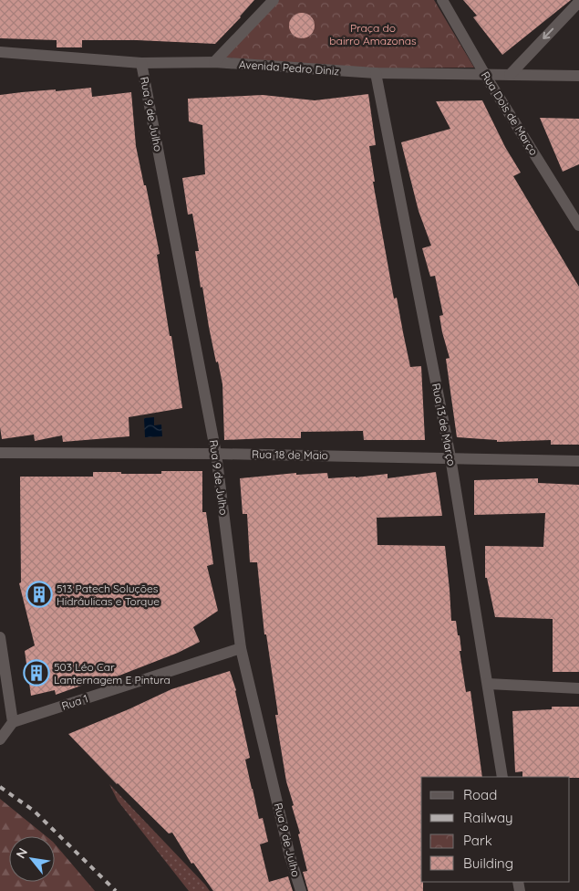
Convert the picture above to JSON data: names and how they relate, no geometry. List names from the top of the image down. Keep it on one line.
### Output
{"streets":{"street":["Avenida Pedro Diniz","Rua Dois de Março","Rua 9 de Julho","Rua 13 de Março","Rua 18 de Maio","Rua 1"]},"crossings":[["Avenida Pedro Diniz","Rua Dois de Março"],["Avenida Pedro Diniz","Rua 9 de Julho"],["Avenida Pedro Diniz","Rua 13 de Março"],["Rua 9 de Julho","Rua 18 de Maio"],["Rua 9 de Julho","Rua 1"],["Rua 13 de Março","Rua 18 de Maio"]],"parks":["Praça do bairro Amazonas"],"places":{"building":["513 Patech Soluções Hidráulicas e Torque","503 Léo Car Lanternagem E Pintura"]},"legend":["Road","Railway","Park","Building"],"north":"top left"}
